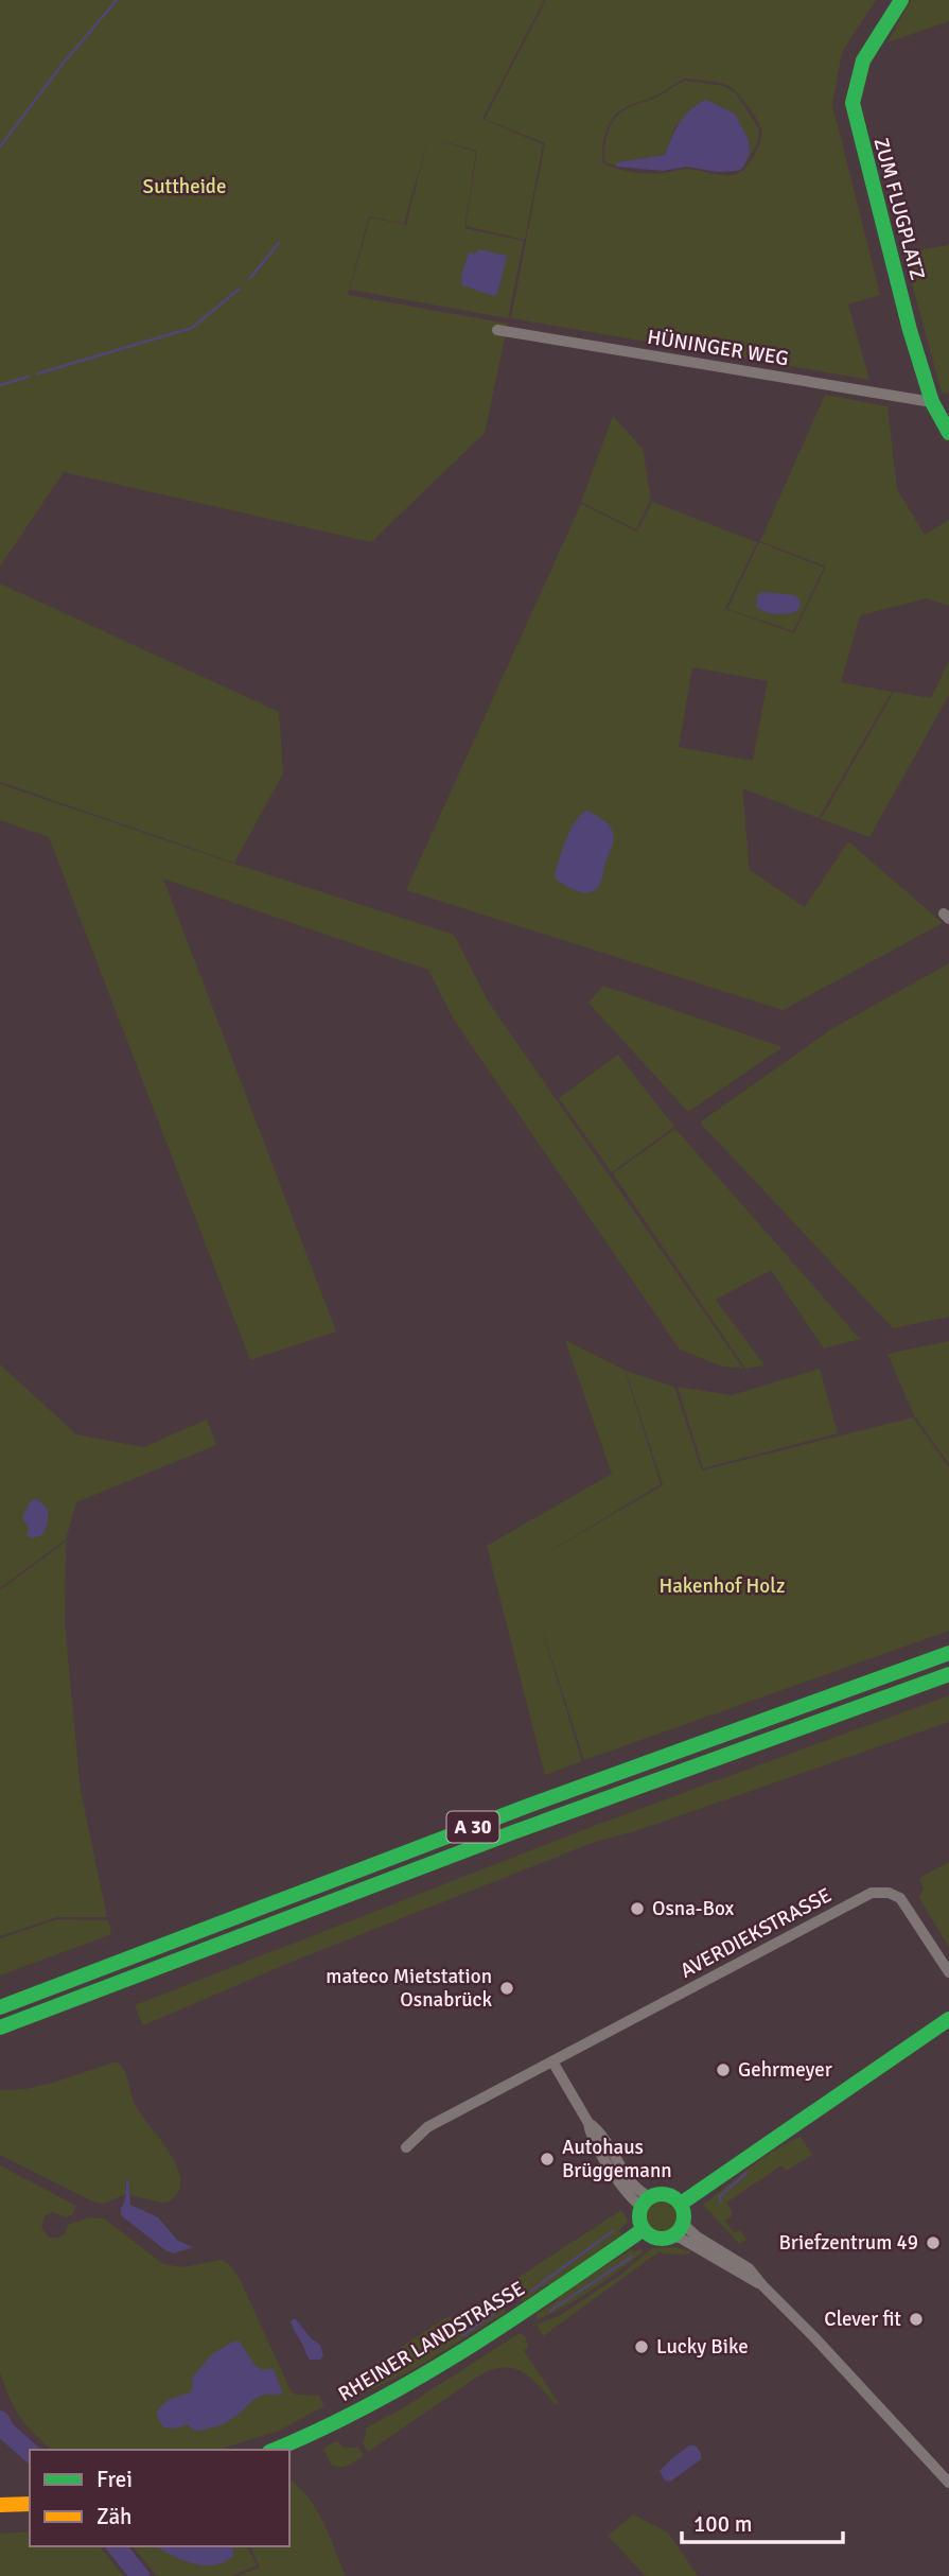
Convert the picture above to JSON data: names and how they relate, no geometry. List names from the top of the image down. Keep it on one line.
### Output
{"streets":{"main road":["ZUM FLUGPLATZ","A 30","RHEINER LANDSTRASSE"],"street":["HÜNINGER WEG","AVERDIEKSTRASSE"]},"crossings":[["ZUM FLUGPLATZ","HÜNINGER WEG"]],"parks":["Suttheide","Hakenhof Holz"],"places":["Osna-Box","mateco Mietstation Osnabrück","Gehrmeyer","Autohaus Brüggemann","Briefzentrum 49","Clever fit","Lucky Bike"],"legend":["Frei","Zäh"],"scale_bar":"100 m"}
